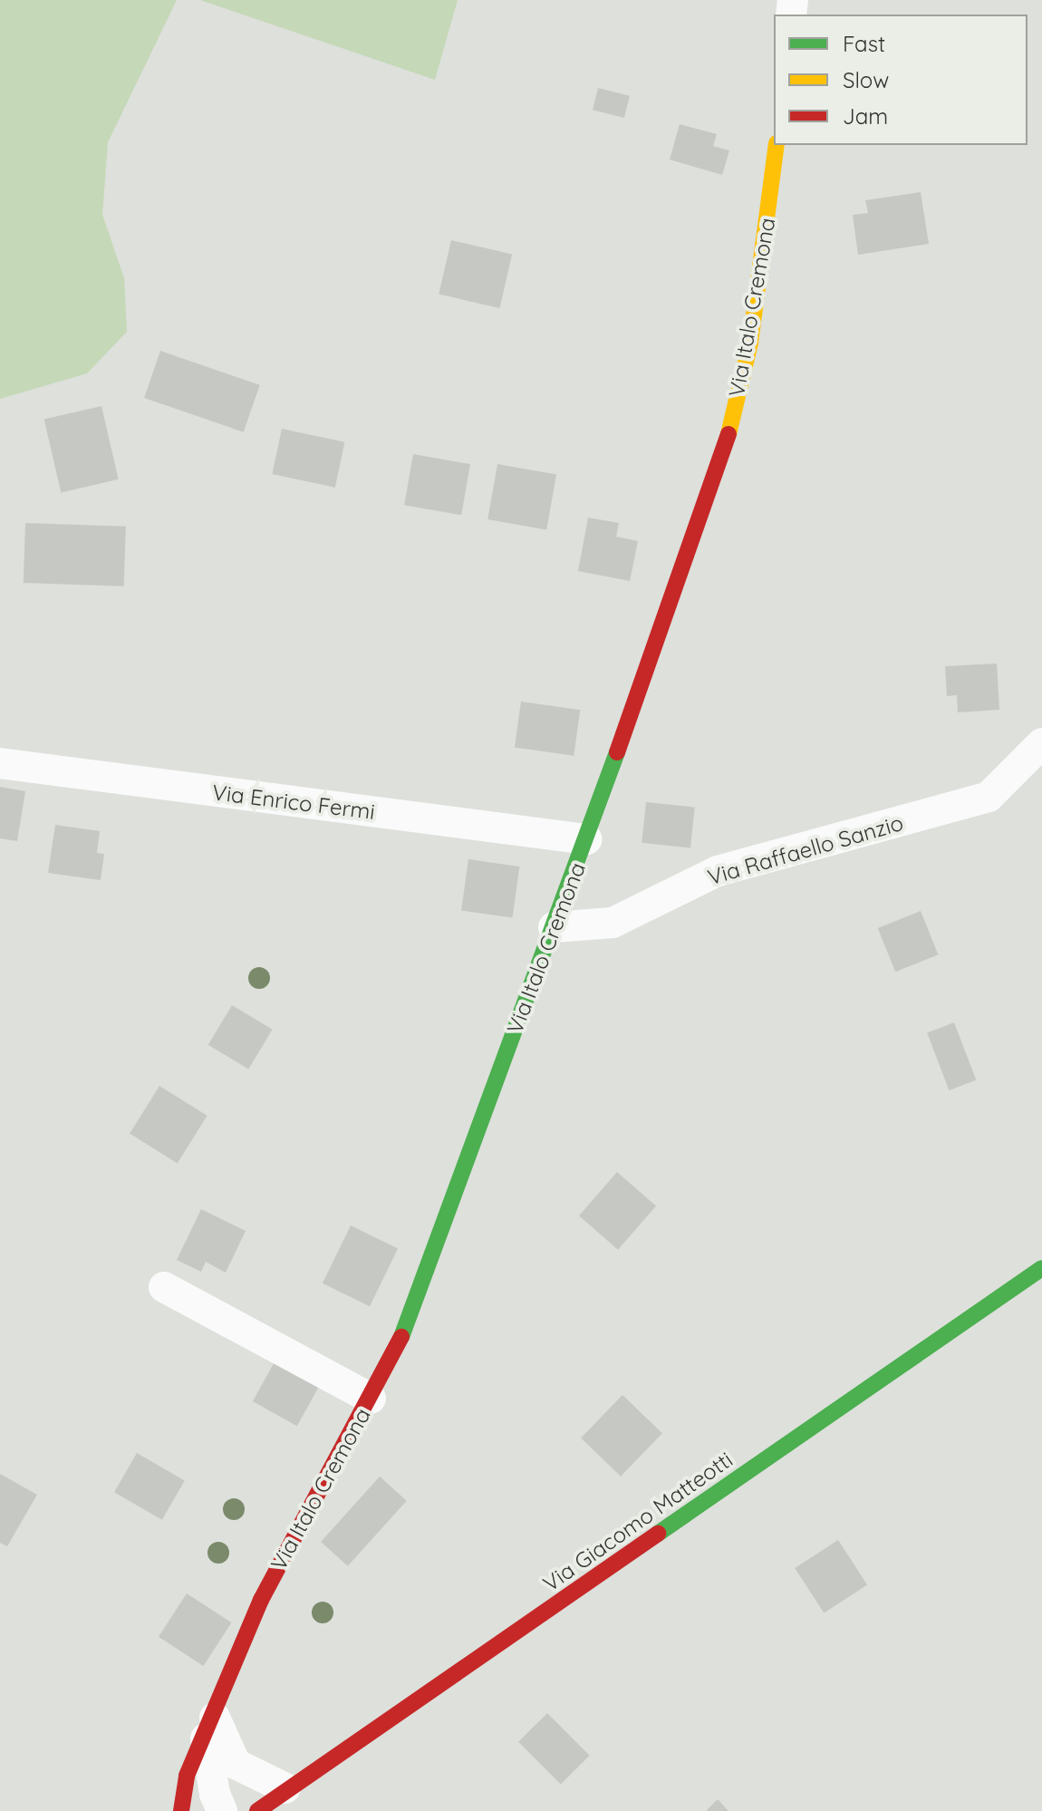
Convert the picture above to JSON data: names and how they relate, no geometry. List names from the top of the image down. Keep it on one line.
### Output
{"streets":{"street":["Via Italo Cremona","Via Enrico Fermi","Via Raffaello Sanzio","Via Giacomo Matteotti"]},"crossings":[["Via Italo Cremona","Via Enrico Fermi"],["Via Italo Cremona","Via Raffaello Sanzio"]],"legend":["Fast","Slow","Jam"]}
